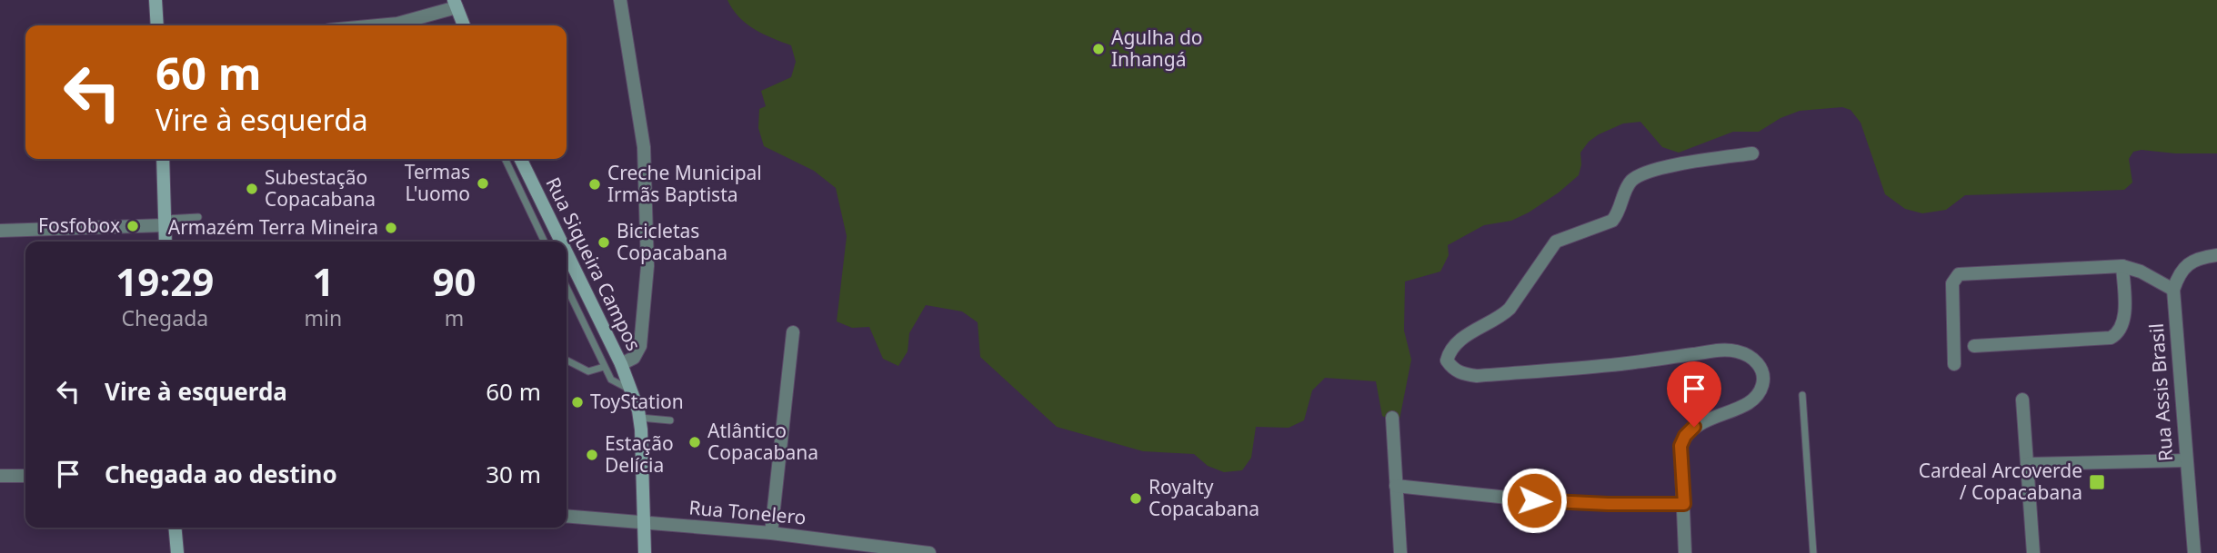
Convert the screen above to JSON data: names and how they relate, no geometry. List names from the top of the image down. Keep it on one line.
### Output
{"streets":{"main road":["Rua Siqueira Campos"],"street":["Rua Assis Brasil","Rua Tonelero"]},"crossings":[["Rua Siqueira Campos","Rua Tonelero"]],"places":{"other":["Agulha do Inhangá","Termas L'uomo","Creche Municipal Irmãs Baptista","Subestação Copacabana","Fosfobox","Armazém Terra Mineira","Bicicletas Copacabana","ToyStation","Atlântico Copacabana","Estação Delícia","Royalty Copacabana"],"transit":["Cardeal Arcoverde / Copacabana"]},"page":{"turn":["60 m","Vire à esquerda"],"eta":["19:29","Chegada","1","min","90","m"],"list":[{"name":"Vire à esquerda","value":"60 m"},{"name":"Chegada ao destino","value":"30 m"}]}}
